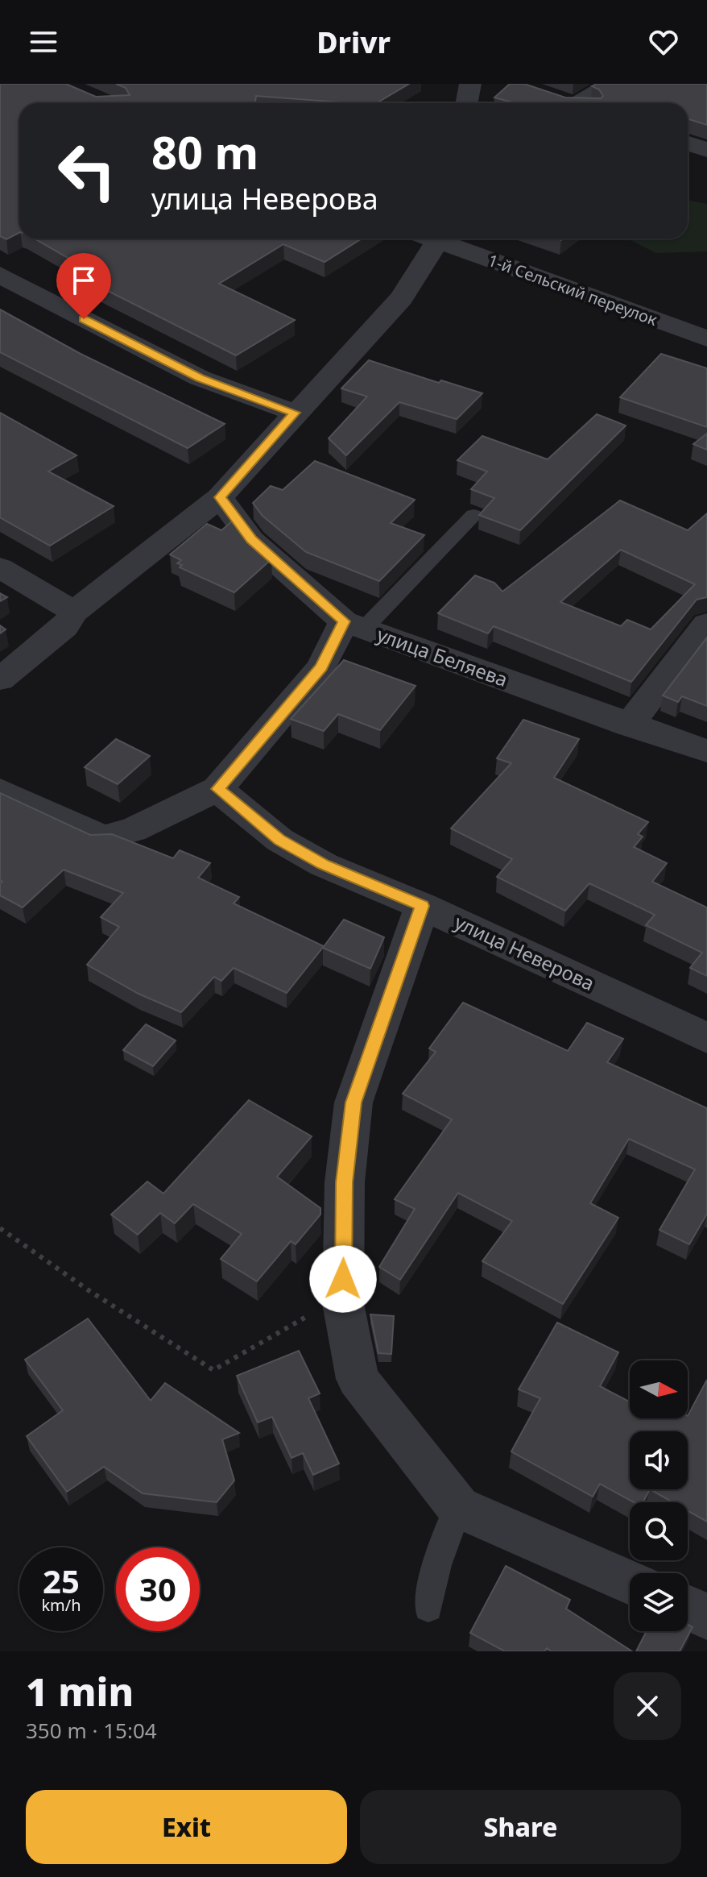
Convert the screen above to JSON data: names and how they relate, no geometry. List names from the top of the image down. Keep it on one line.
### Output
{"streets":{"street":["1-й Сельский переулок","улица Беляева","улица Неверова"]},"north":"right","page":{"header":"Drivr","turn":["80 m","улица Неверова"],"speed":"25 km/h","limit":"30","heading":["1 min","350 m · 15:04"],"buttons":["Exit","Share"]}}
